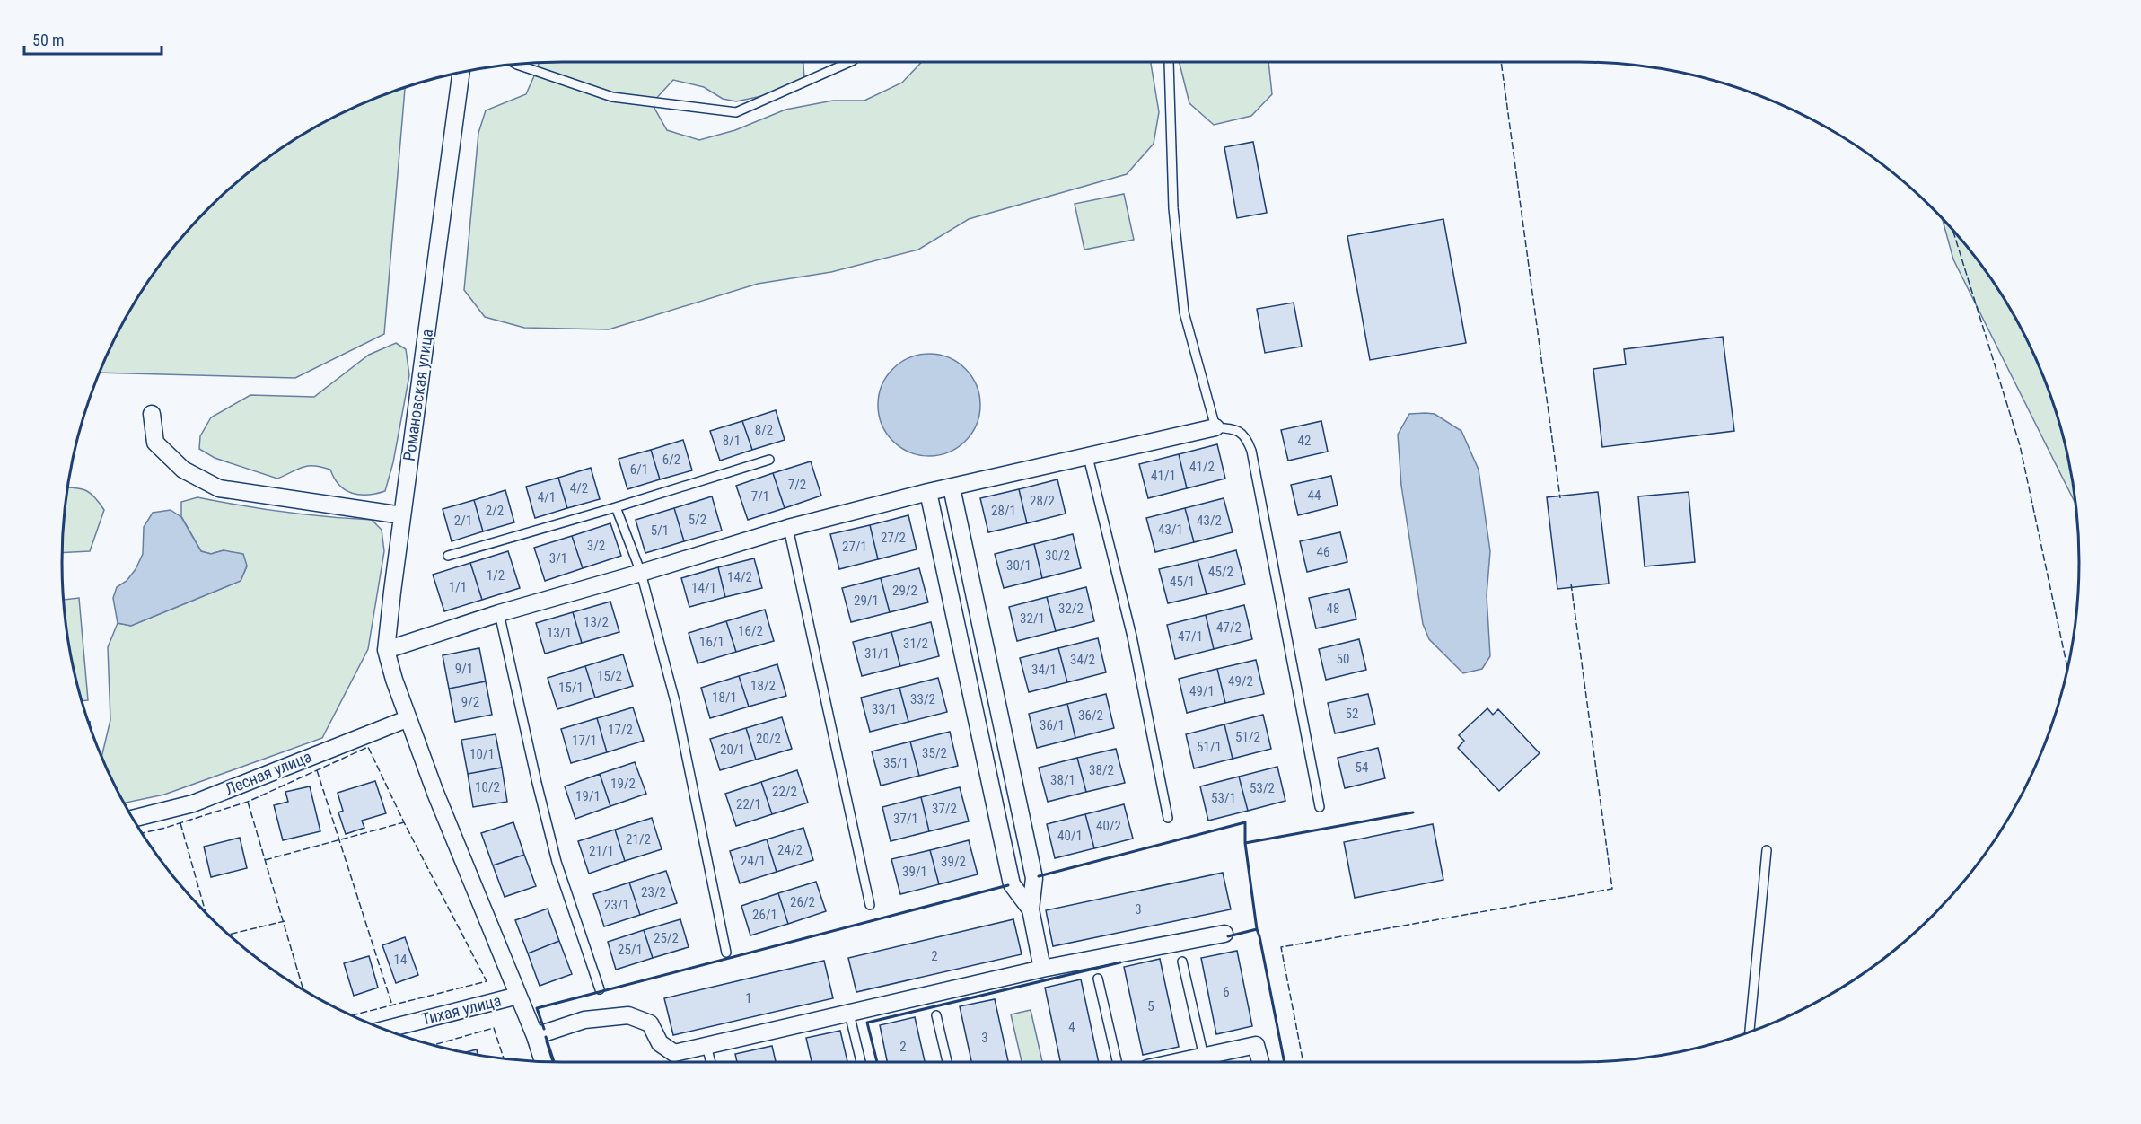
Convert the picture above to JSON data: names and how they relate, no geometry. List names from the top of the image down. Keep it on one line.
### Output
{"streets":{"street":["Романовская улица","Лесная улица","Тихая улица"]},"crossings":[["Романовская улица","Лесная улица"],["Романовская улица","Тихая улица"]],"house_numbers":["8/2","8/1","42","6/2","41/2","6/1","41/1","7/2","4/2","44","7/1","4/1","28/2","2/2","28/1","5/2","2/1","43/2","43/1","5/1","27/2","3/2","27/1","46","30/2","3/1","30/1","45/2","1/2","14/2","45/1","1/1","14/1","29/2","29/1","32/2","48","32/1","13/2","47/2","16/2","13/1","47/1","16/1","31/2","31/1","50","34/2","9/1","34/1","15/2","49/2","18/2","15/1","49/1","18/1","33/2","9/2","33/1","52","36/2","36/1","17/2","51/2","20/2","17/1","51/1","20/1","35/2","10/1","35/1","54","38/2","38/1","19/2","10/2","53/2","22/2","19/1","53/1","22/1","37/2","37/1","40/2","40/1","21/2","24/2","21/1","24/1","39/2","39/1","23/2","26/2","23/1","3","26/1","25/2","25/1","2","14","6","1","5","4","3","2"],"scale_bar":"50 m"}
